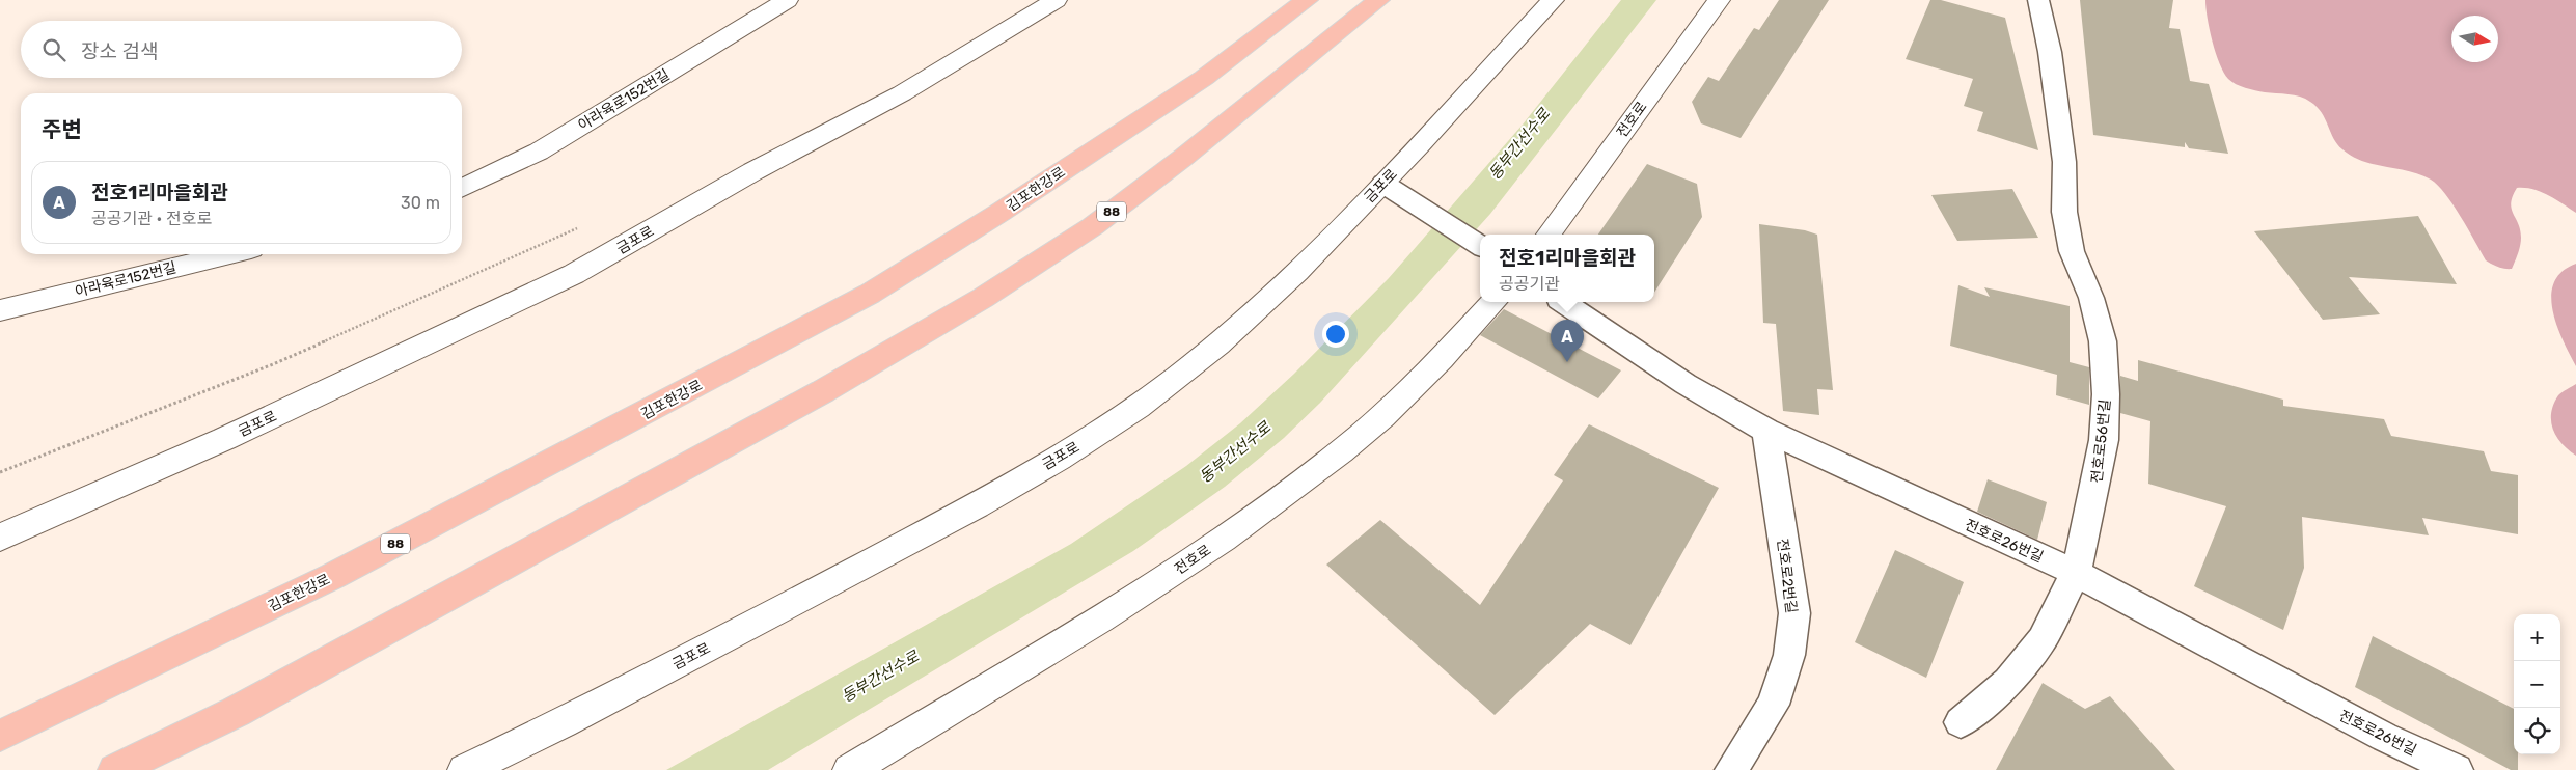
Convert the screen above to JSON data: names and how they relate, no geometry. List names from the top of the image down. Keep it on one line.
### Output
{"streets":{"highway":["김포한강로","88"],"street":["아라육로152번길","전호로","금포로"],"lane":["전호로56번길","전호로26번길","전호로2번길"]},"crossings":[["전호로56번길","전호로26번길"],["전호로26번길","전호로2번길"]],"water":["동부간선수로"],"north":"right","page":{"search":"장소 검색","heading":"주변","list":[{"mark":"A","name":"전호1리마을회관","note":"공공기관 · 전호로","value":"30 m"}],"popup":["전호1리마을회관","공공기관"],"pins":"A","map_buttons":["+","−"]}}
